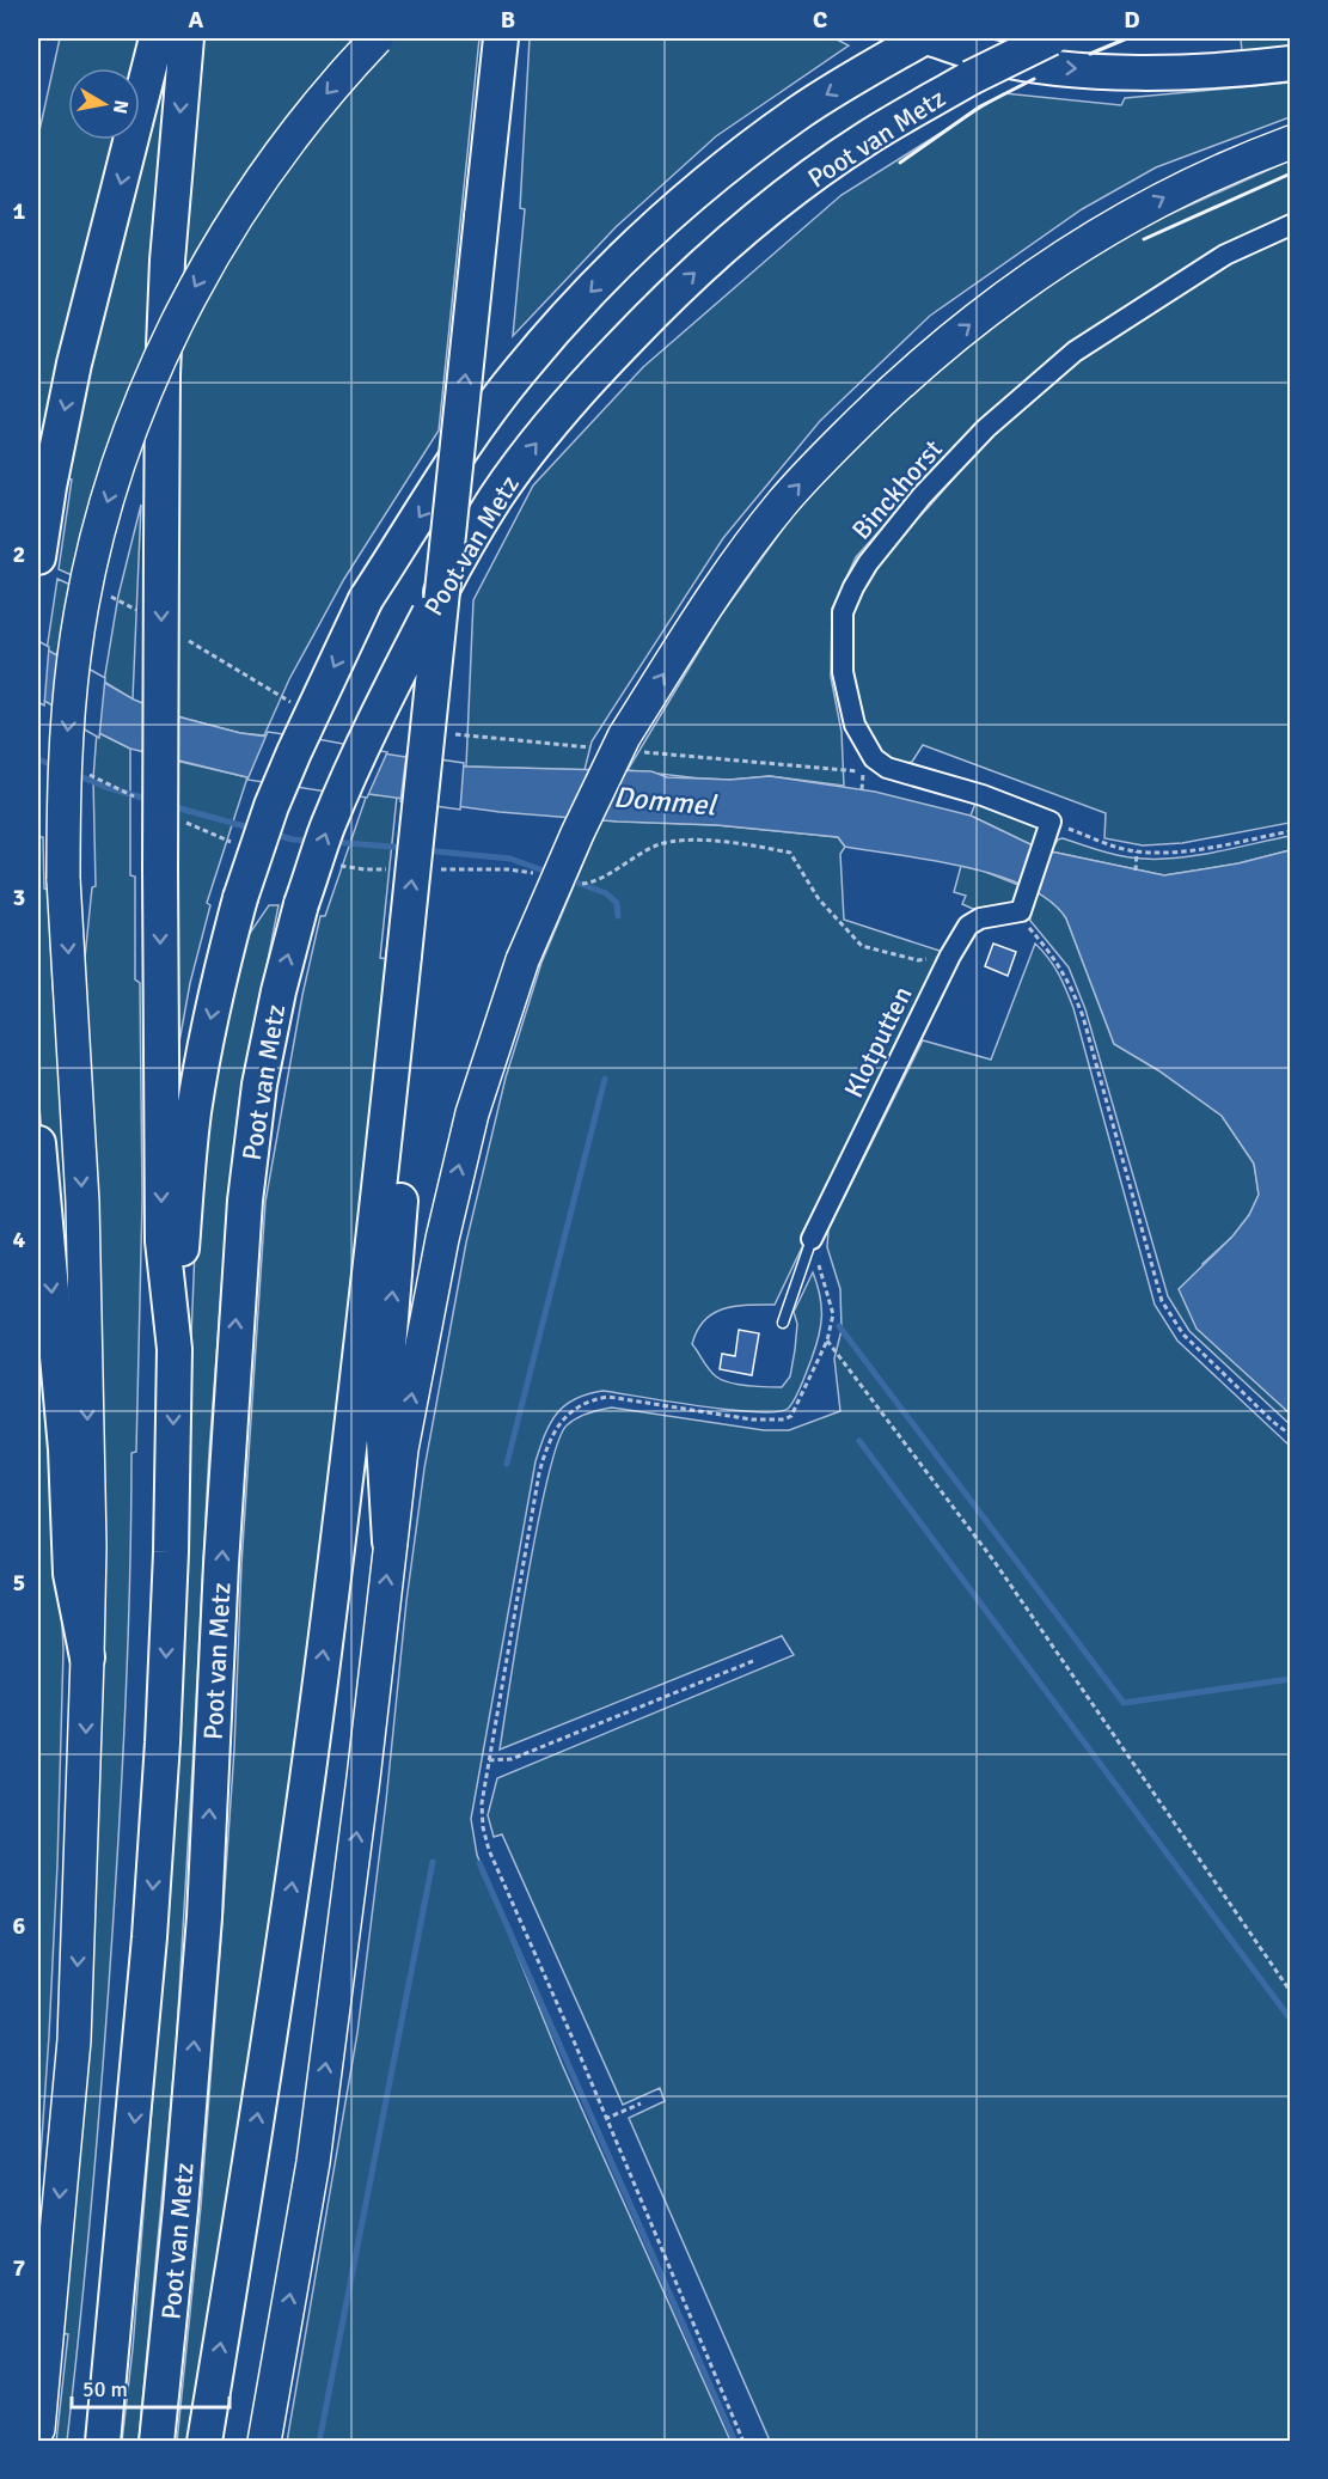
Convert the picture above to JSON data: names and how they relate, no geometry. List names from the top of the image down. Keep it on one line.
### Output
{"streets":{"highway":["Poot van Metz"],"street":["Binckhorst","Klotputten"]},"water":["Dommel"],"scale_bar":"50 m","north":"right","grid":{"columns":["A","B","C","D"],"rows":["1","2","3","4","5","6","7"]}}
